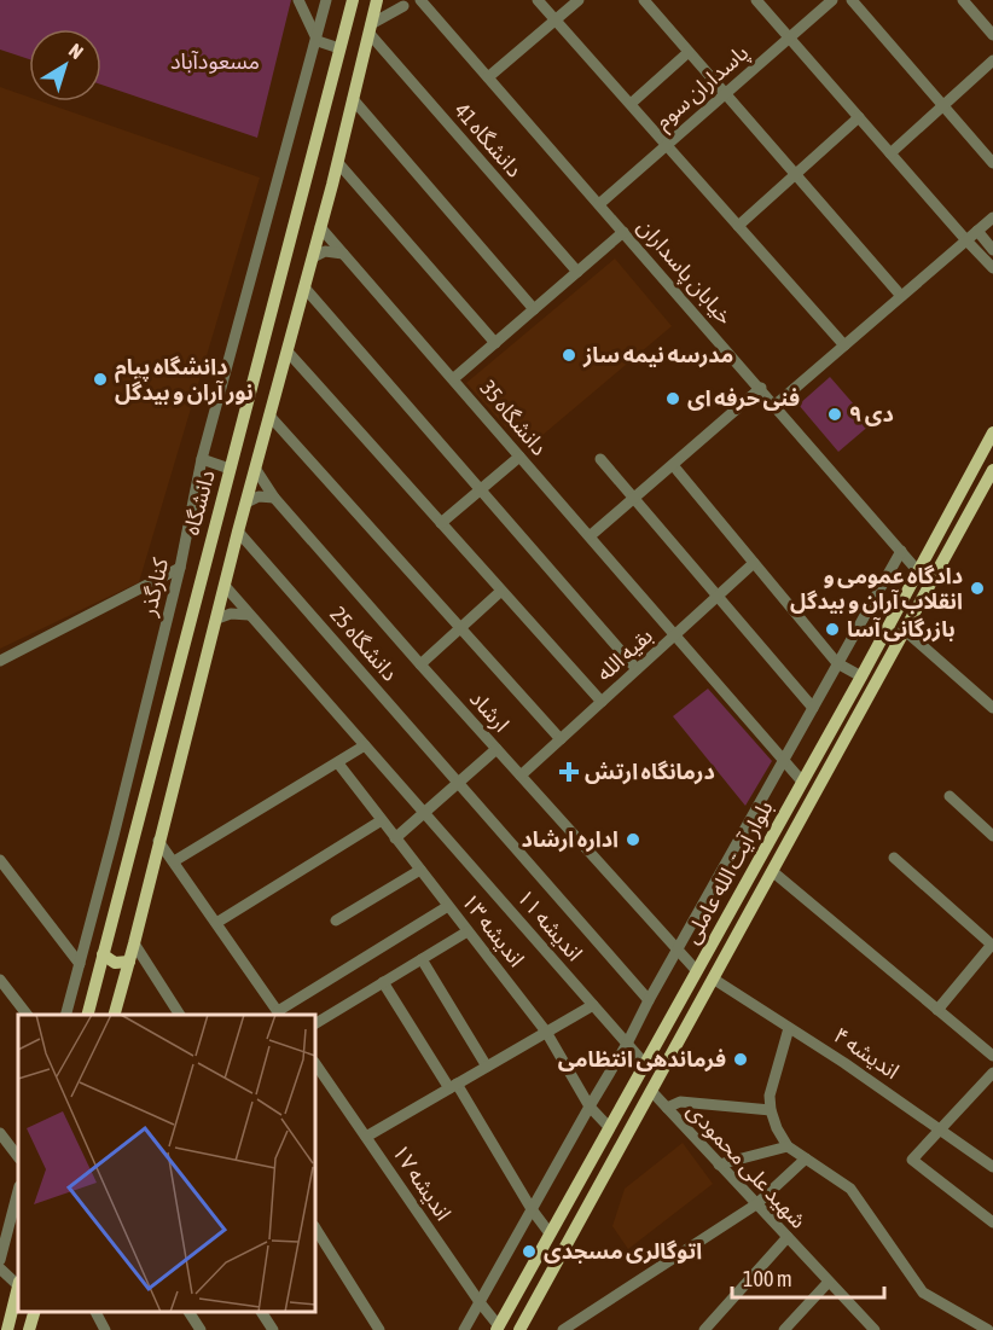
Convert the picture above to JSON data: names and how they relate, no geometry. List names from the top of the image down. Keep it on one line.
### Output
{"streets":{"main road":["دانشگاه","بلوار آیت‌ الله عاملی"],"street":["پاسداران سوم","دانشگاه 41","خیابان پاسداران","دانشگاه 35","کنارگذر","دانشگاه 25","بقیه الله","ارشاد","اندیشه ۱۱","اندیشه ۱۳","اندیشه ۴","شهید علی محمودی","اندیشه ۱۷"]},"crossings":[["پاسداران سوم","خیابان پاسداران"],["دانشگاه 41","دانشگاه"],["خیابان پاسداران","بلوار آیت‌ الله عاملی"],["دانشگاه 35","دانشگاه"],["دانشگاه 35","بقیه الله"],["دانشگاه 35","بلوار آیت‌ الله عاملی"],["دانشگاه","دانشگاه 25"],["دانشگاه","ارشاد"],["دانشگاه","اندیشه ۱۱"],["بقیه الله","ارشاد"],["ارشاد","بلوار آیت‌ الله عاملی"],["بلوار آیت‌ الله عاملی","اندیشه ۱۱"],["بلوار آیت‌ الله عاملی","اندیشه ۱۳"],["بلوار آیت‌ الله عاملی","اندیشه ۴"],["بلوار آیت‌ الله عاملی","شهید علی محمودی"],["بلوار آیت‌ الله عاملی","اندیشه ۱۷"]],"parks":["مسعودآباد"],"places":{"other":["مدرسه نیمه ساز","دانشگاه پیام نور آران و بیدگل","فنی حرفه ای","۹ دی","دادگاه عمومی و انقلاب آران و بیدگل","بازرگانی آسا","اداره ارشاد","فرماندهی انتظامی","اتوگالری مسجدی"],"health":["درمانگاه ارتش"]},"scale_bar":"100 m","north":"top right"}
